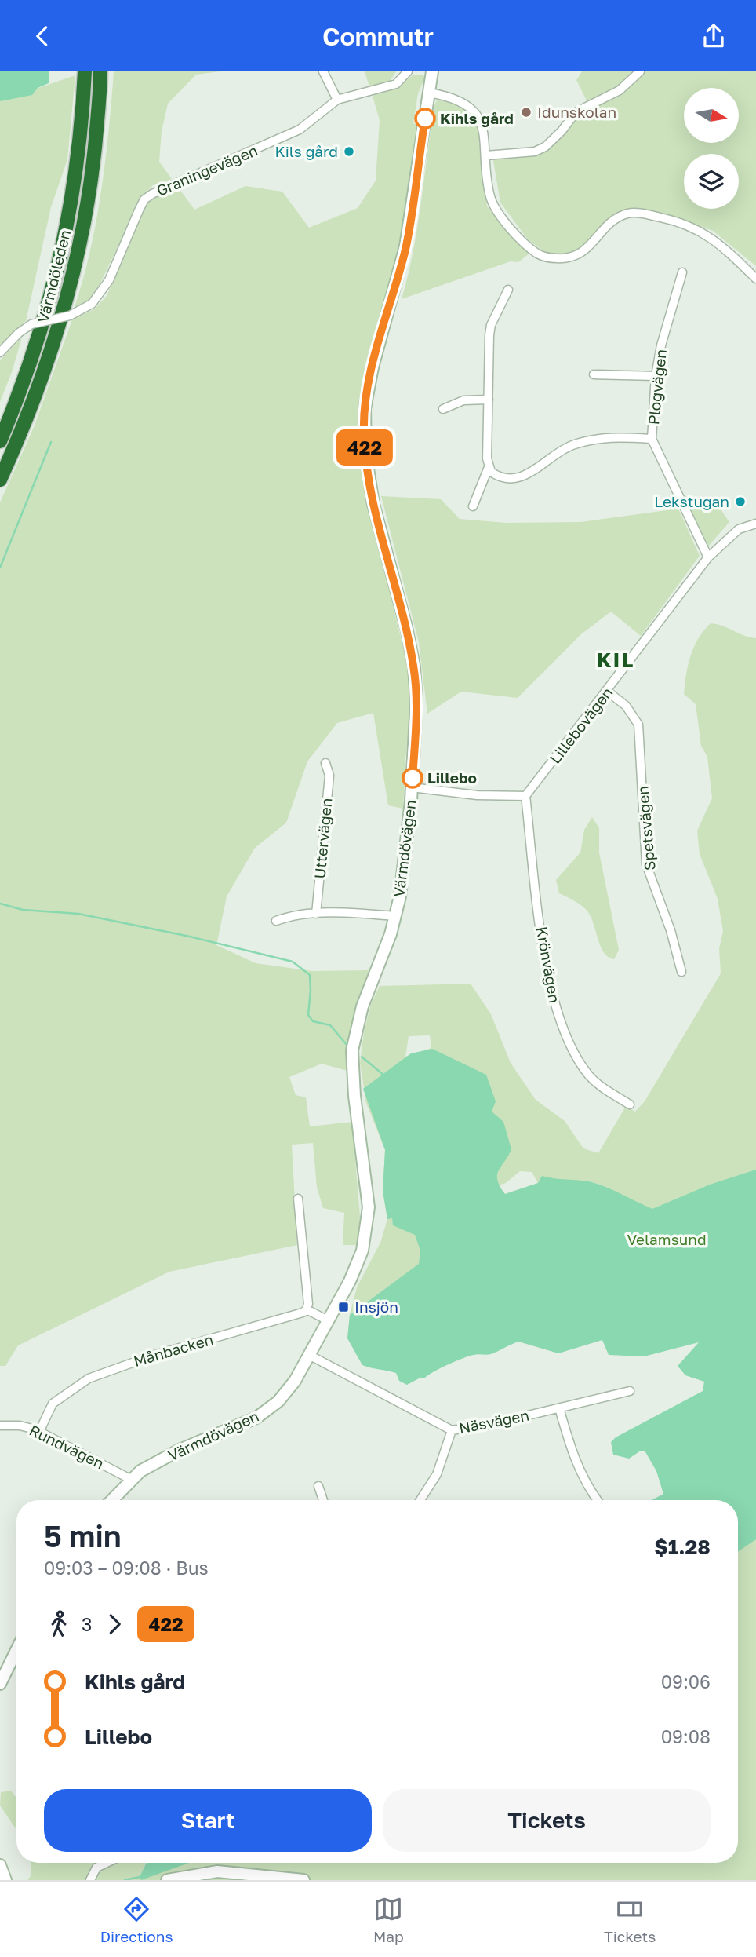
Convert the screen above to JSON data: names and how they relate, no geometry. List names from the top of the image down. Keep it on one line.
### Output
{"streets":{"highway":["Värmdöleden"],"main road":["Värmdövägen"],"street":["Graningevägen","Plogvägen","Lillebovägen","Spetsvägen","Uttervägen","Krönvägen","Månbacken","Näsvägen","Rundvägen"]},"crossings":[["Plogvägen","Lillebovägen"],["Lillebovägen","Spetsvägen"],["Lillebovägen","Krönvägen"],["Värmdövägen","Näsvägen"],["Värmdövägen","Rundvägen"],["Månbacken","Rundvägen"]],"districts":["KIL"],"parks":["Velamsund"],"places":{"other":["Idunskolan","Kihls gård","Kils gård","Lekstugan","Lillebo"],"transit":["Insjön"]},"lines":["bus line 422"],"north":"right","page":{"header":"Commutr","on_map":"422","heading":["5 min","09:03 – 09:08 · Bus","$1.28"],"legs":["3","422"],"list":[{"name":"Kihls gård","value":"09:06"},{"name":"Lillebo","value":"09:08"}],"buttons":["Start","Tickets"],"tabs":["Directions","Map","Tickets"]}}
